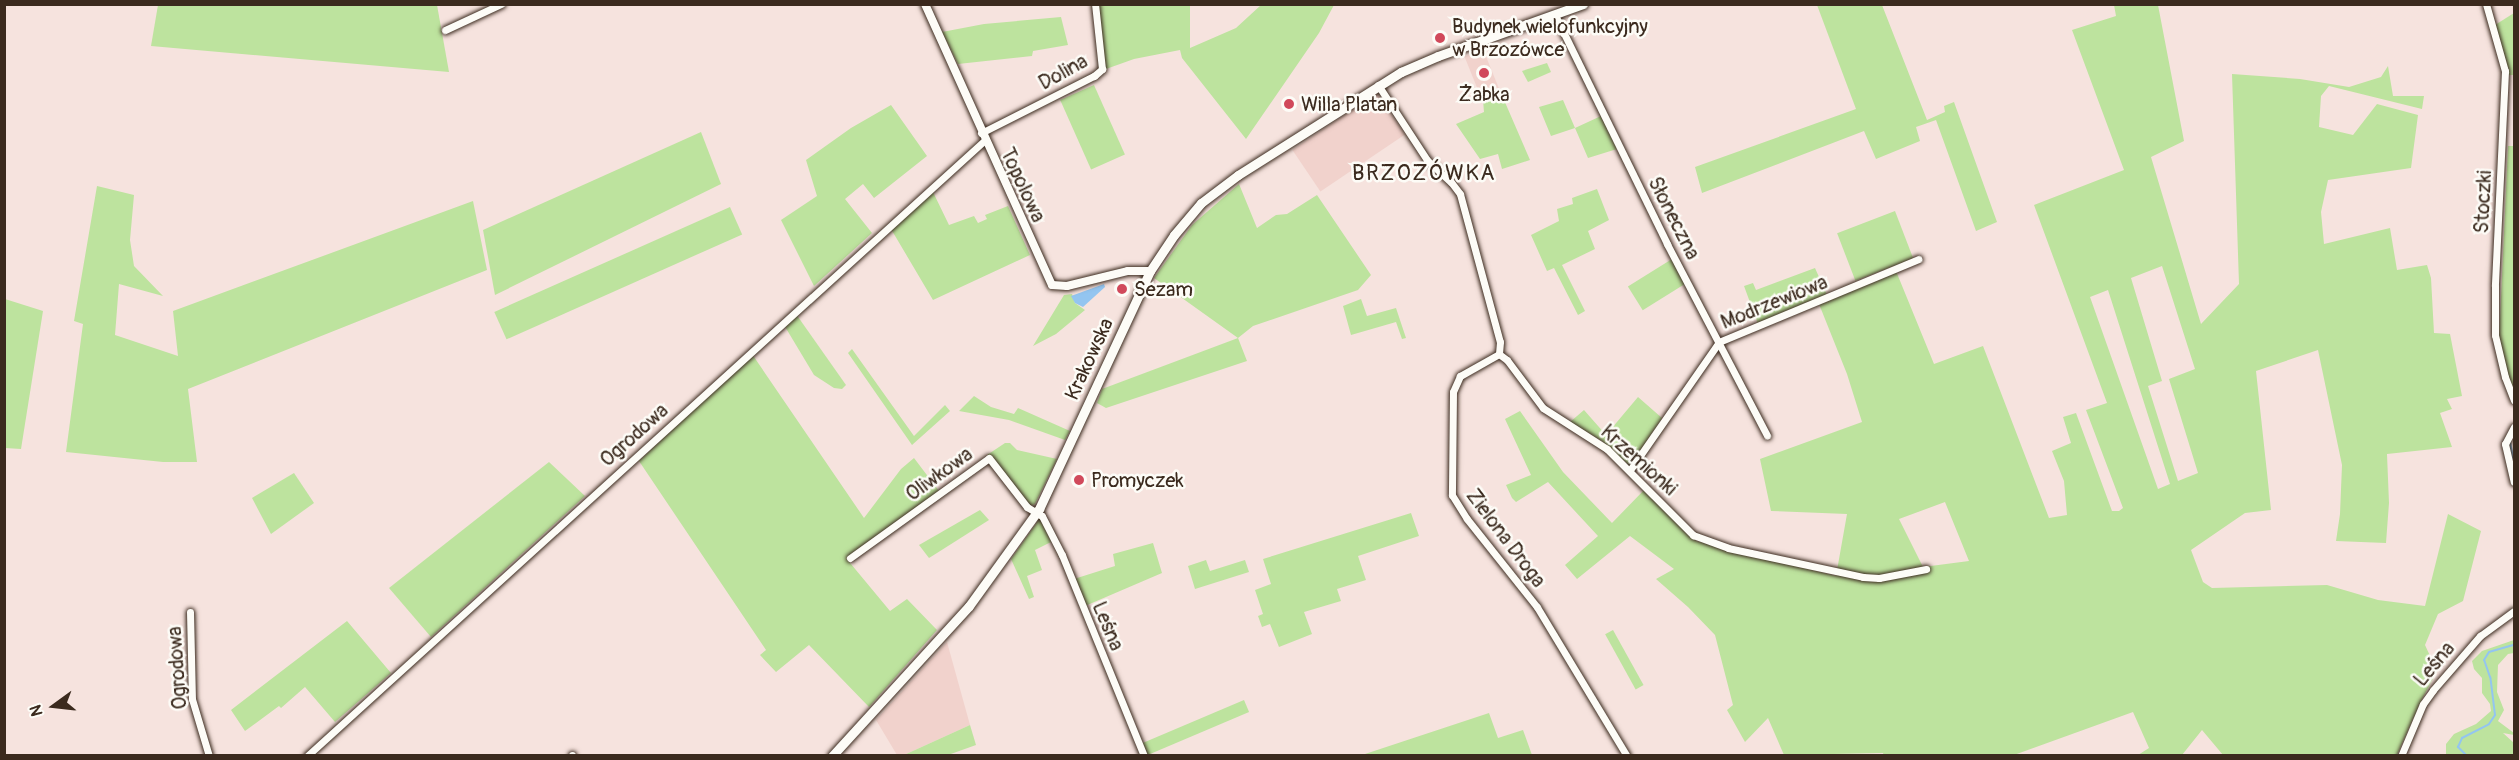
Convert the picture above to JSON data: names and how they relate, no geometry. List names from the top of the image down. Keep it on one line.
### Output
{"streets":{"main road":["Krakowska"],"street":["Dolina","Topolowa","Stoczki","Słoneczna","Modrzewiowa","Ogrodowa","Krzemionki","Oliwkowa","Zielona Droga","Leśna"]},"crossings":[["Dolina","Topolowa"],["Dolina","Ogrodowa"],["Topolowa","Krakowska"],["Topolowa","Ogrodowa"],["Słoneczna","Modrzewiowa"],["Słoneczna","Krakowska"],["Modrzewiowa","Krzemionki"],["Krakowska","Oliwkowa"],["Krakowska","Leśna"],["Krzemionki","Zielona Droga"],["Oliwkowa","Leśna"]],"districts":["BRZOZÓWKA"],"places":["Budynek wielofunkcyjny w Brzozówce","Żabka","Willa Platan","Sezam","Promyczek"],"north":"left"}
